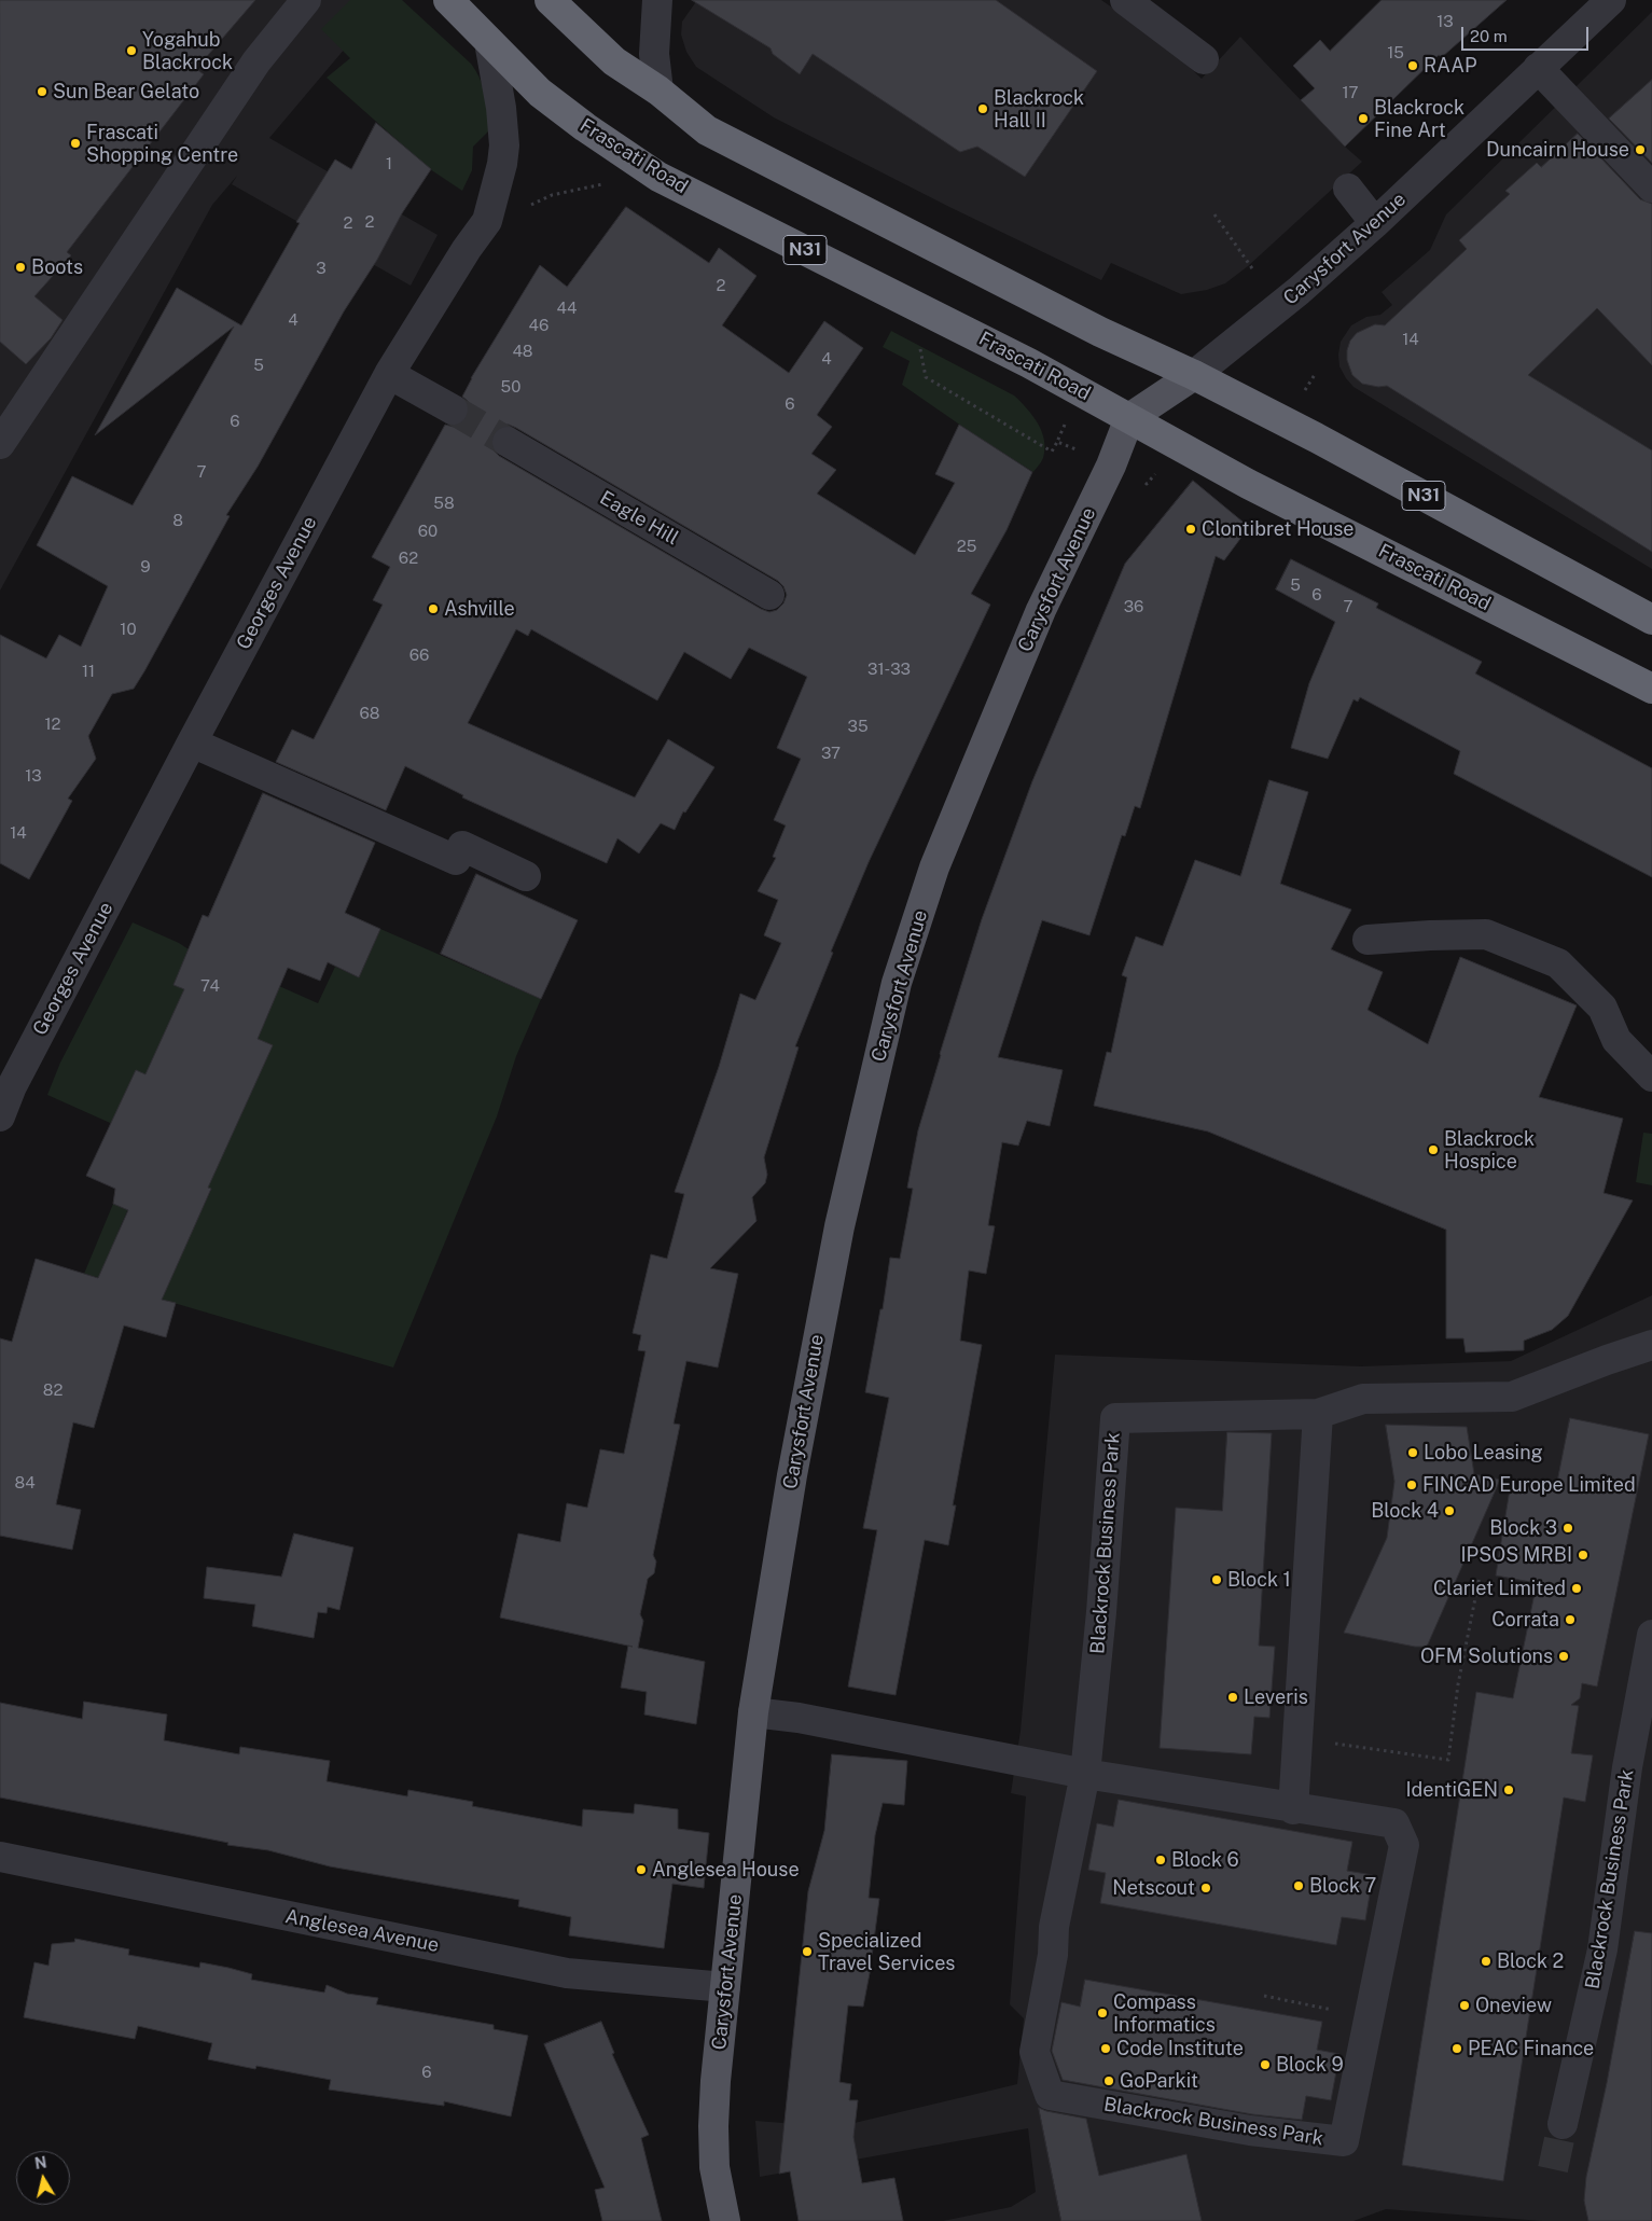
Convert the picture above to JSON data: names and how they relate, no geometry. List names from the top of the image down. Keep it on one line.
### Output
{"streets":{"highway":["Frascati Road","N31"],"main road":["Carysfort Avenue"],"street":["Eagle Hill","Georges Avenue","Blackrock Business Park","Anglesea Avenue"]},"crossings":[["Frascati Road","Carysfort Avenue"],["Frascati Road","Georges Avenue"],["Carysfort Avenue","N31"],["Carysfort Avenue","Blackrock Business Park"],["Carysfort Avenue","Anglesea Avenue"]],"places":["Yogahub Blackrock","RAAP","Sun Bear Gelato","Blackrock Hall II","Blackrock Fine Art","Frascati Shopping Centre","Duncairn House","Boots","Clontibret House","Ashville","Blackrock Hospice","Lobo Leasing","FINCAD Europe Limited","Block 4","Block 3","IPSOS MRBI","Block 1","Clariet Limited","Corrata","OFM Solutions","Leveris","IdentiGEN","Block 6","Anglesea House","Block 7","Netscout","Specialized Travel Services","Block 2","Oneview","Compass Informatics","Code Institute","PEAC Finance","Block 9","GoParkit"],"house_numbers":["13","15","17","1","2","2","3","2","44","4","46","14","48","4","5","50","6","6","7","58","8","60","25","62","9","5","6","36","7","10","66","31-33","11","68","12","35","37","13","14","74","82","84","6"],"scale_bar":"20 m","north":"top"}
